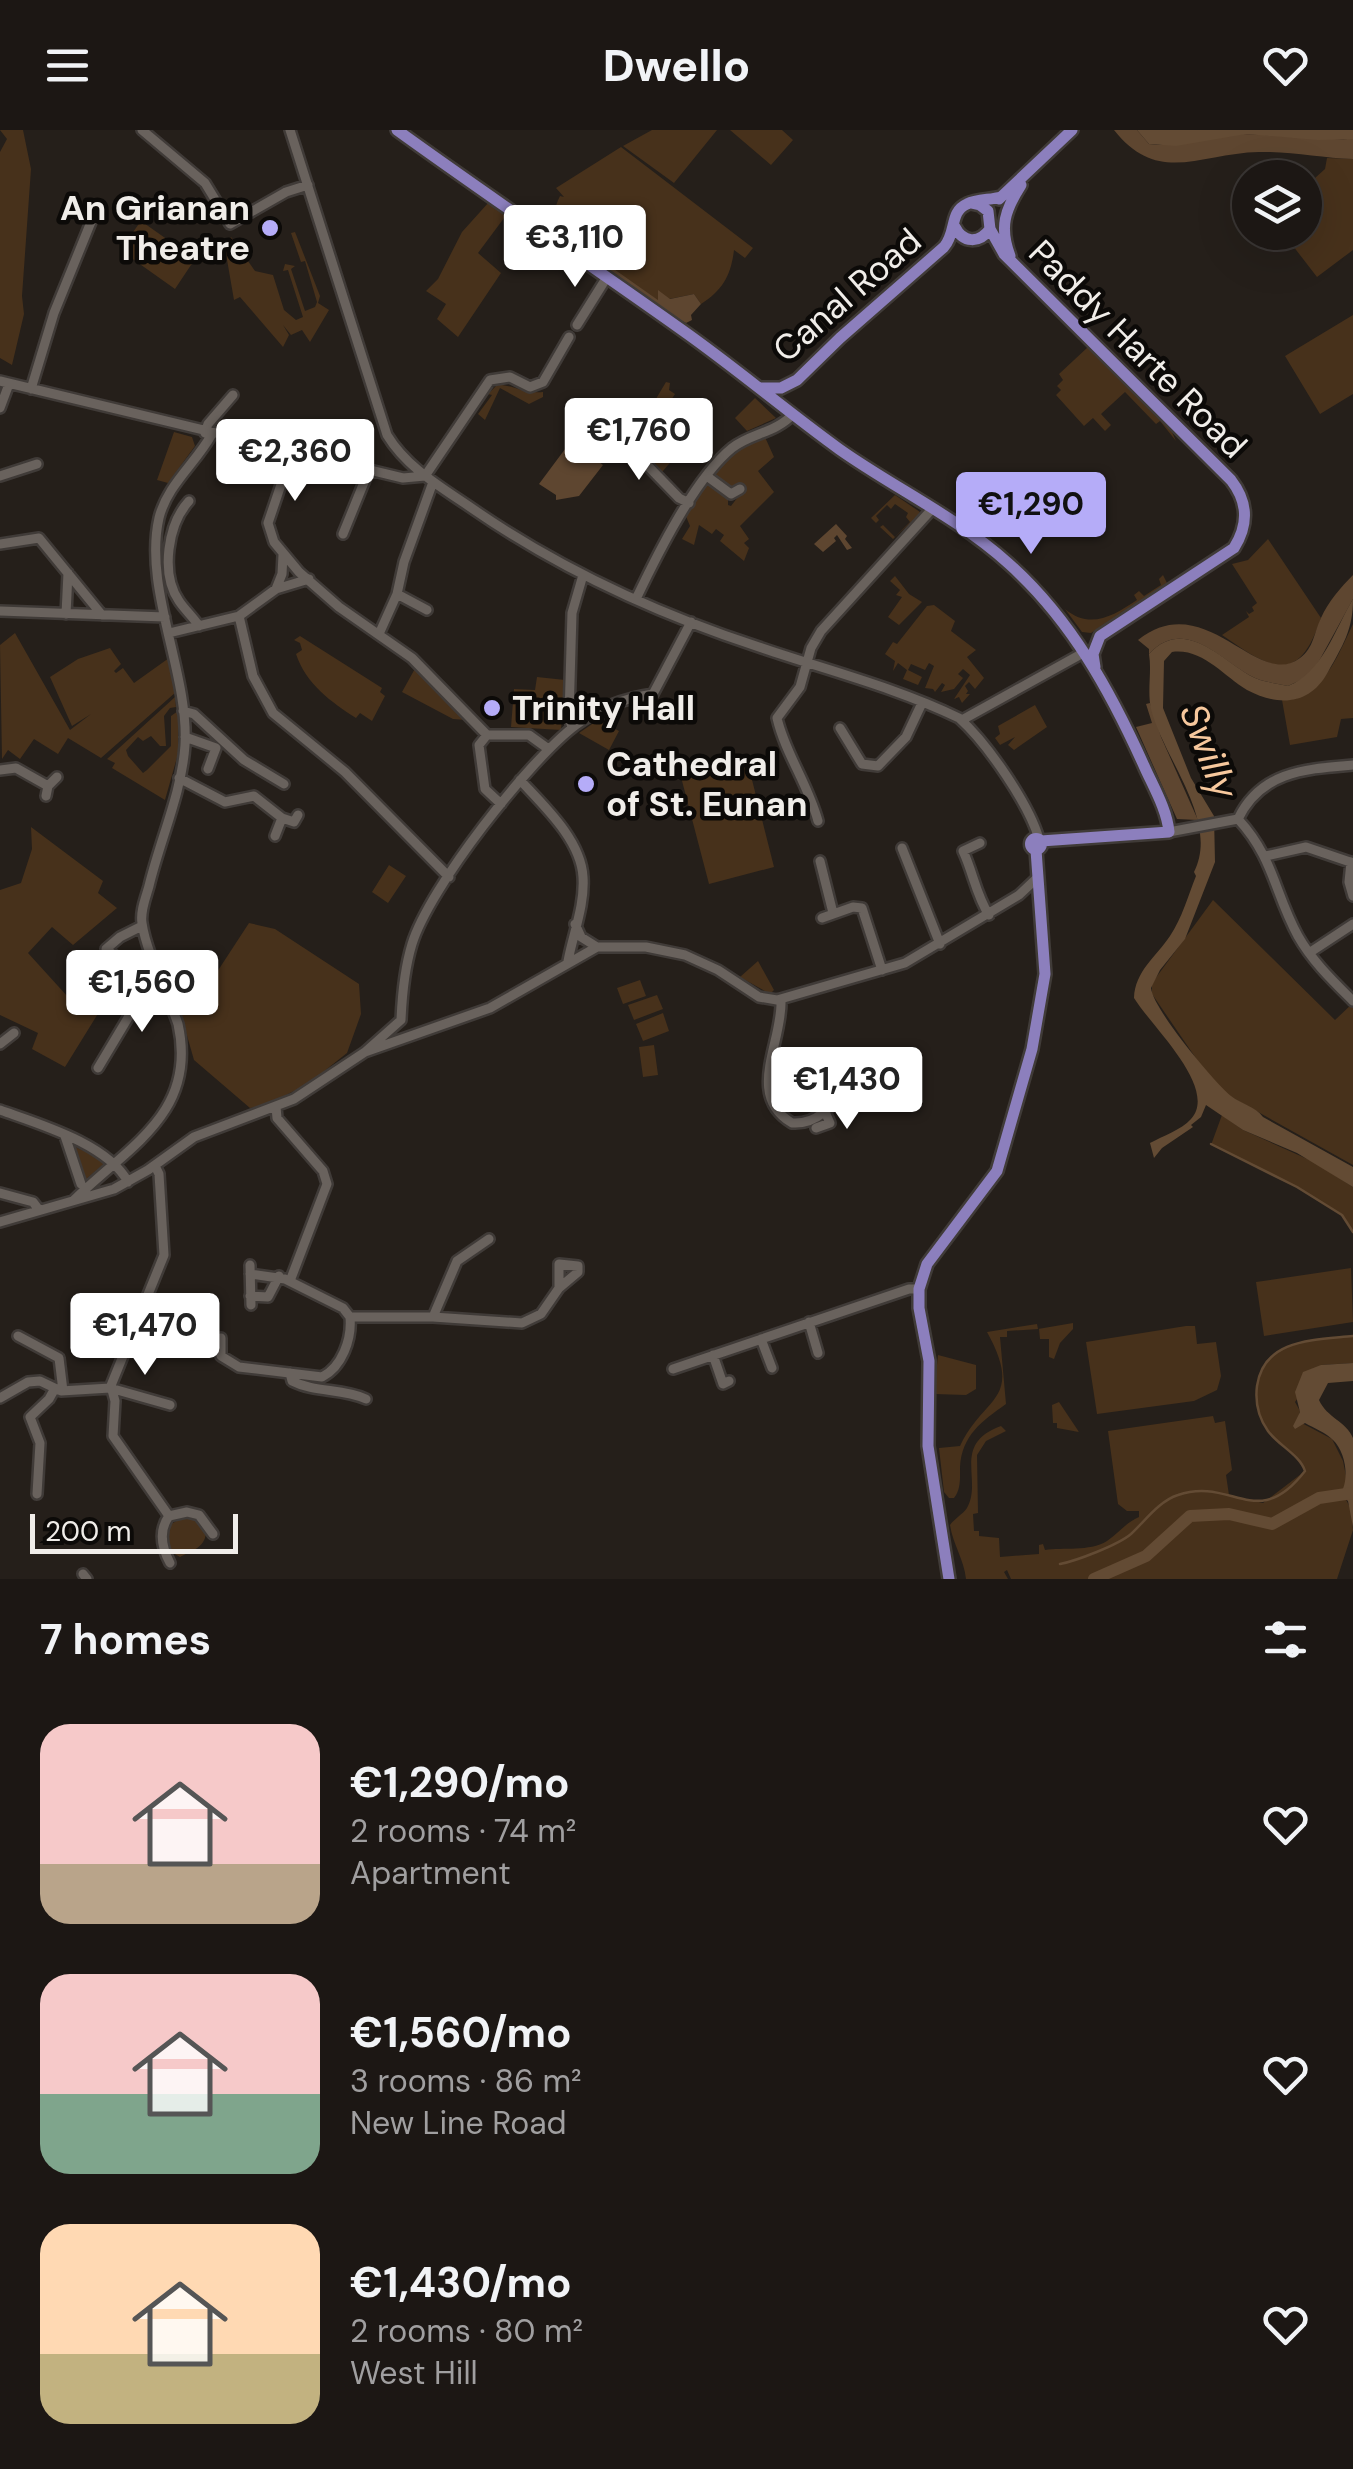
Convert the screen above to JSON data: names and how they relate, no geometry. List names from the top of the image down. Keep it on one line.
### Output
{"streets":{"main road":["Canal Road","Paddy Harte Road"]},"crossings":[["Canal Road","Paddy Harte Road"]],"water":["Swilly"],"places":["An Grianan Theatre","Trinity Hall","Cathedral of St. Eunan"],"scale_bar":"200 m","page":{"header":"Dwello","price":["€3,110","€1,760","€2,360","€1,290","€1,560","€1,430","€1,470"],"scale":"200 m","heading":"7 homes","list":[{"name":"€1,290/mo","note":"2 rooms · 74 m² · Apartment"},{"name":"€1,560/mo","note":"3 rooms · 86 m² · New Line Road"},{"name":"€1,430/mo","note":"2 rooms · 80 m² · West Hill"}]}}
